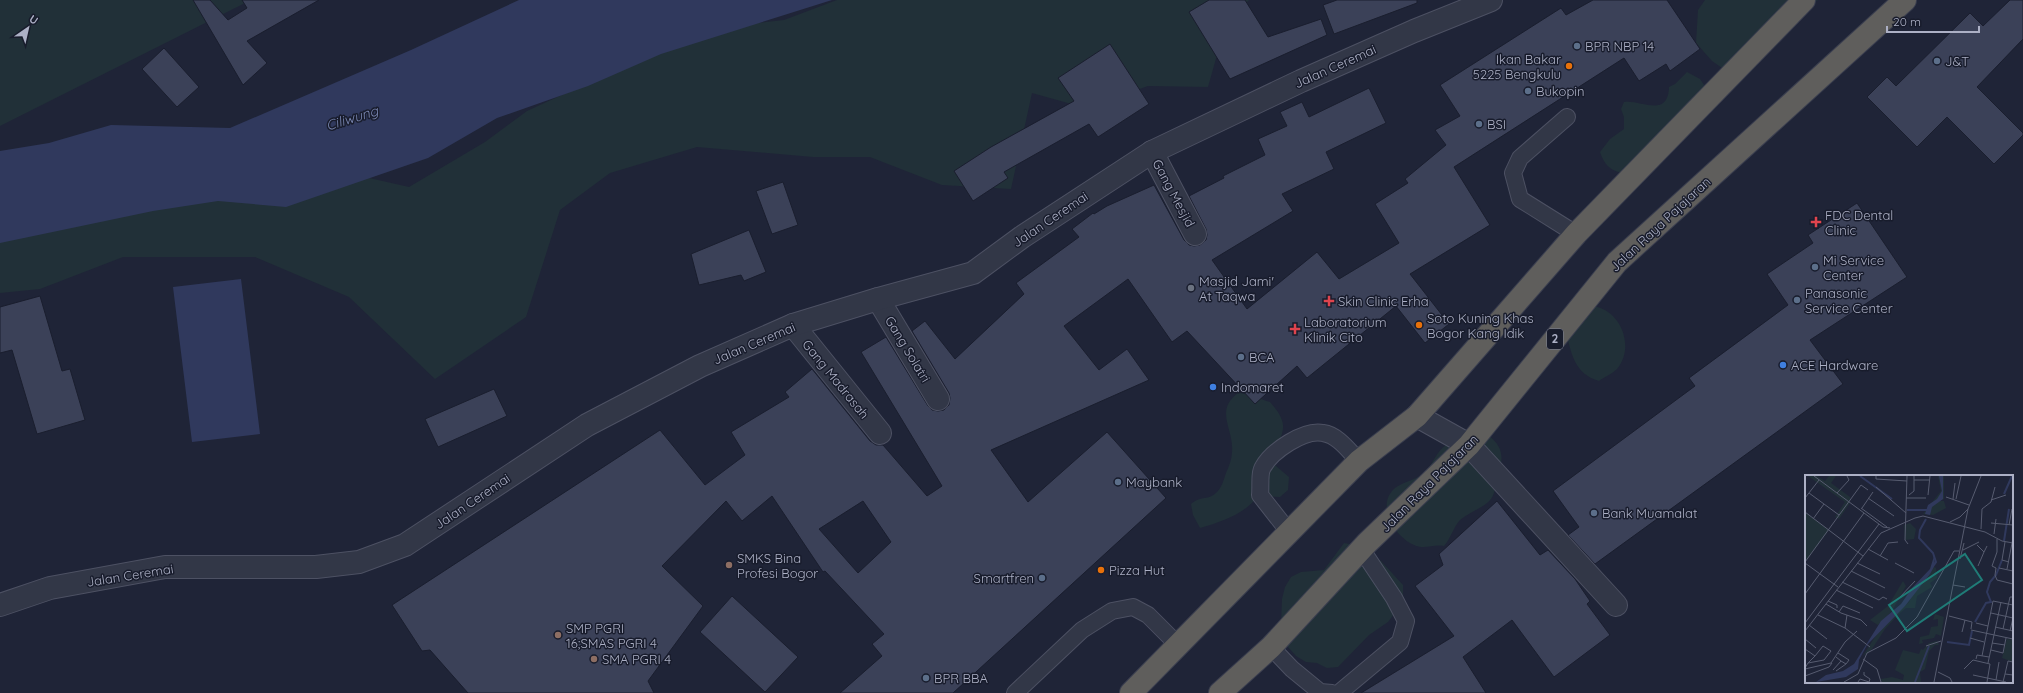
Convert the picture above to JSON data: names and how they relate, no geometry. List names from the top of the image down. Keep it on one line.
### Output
{"streets":{"highway":["Jalan Raya Pajajaran","2"],"street":["Jalan Ceremai","Gang Mesjid","Gang Solatri","Gang Madrasah"]},"crossings":[["Jalan Ceremai","Gang Mesjid"],["Jalan Ceremai","Gang Solatri"],["Jalan Ceremai","Gang Madrasah"]],"water":["Ciliwung"],"places":{"other":["BPR NBP 14","J&T","Ikan Bakar 5225 Bengkulu","Bukopin","BSI","Mi Service Center","Masjid Jami' At Taqwa","Panasonic Service Center","Soto Kuning Khas Bogor Kang Idik","BCA","ACE Hardware","Indomaret","Maybank","Bank Muamalat","SMKS Bina Profesi Bogor","Pizza Hut","Smartfren","SMP PGRI 16;SMAS PGRI 4","SMA PGRI 4","BPR BBA"],"health":["FDC Dental Clinic","Skin Clinic Erha","Laboratorium Klinik Cito"]},"scale_bar":"20 m","north":"top right"}
